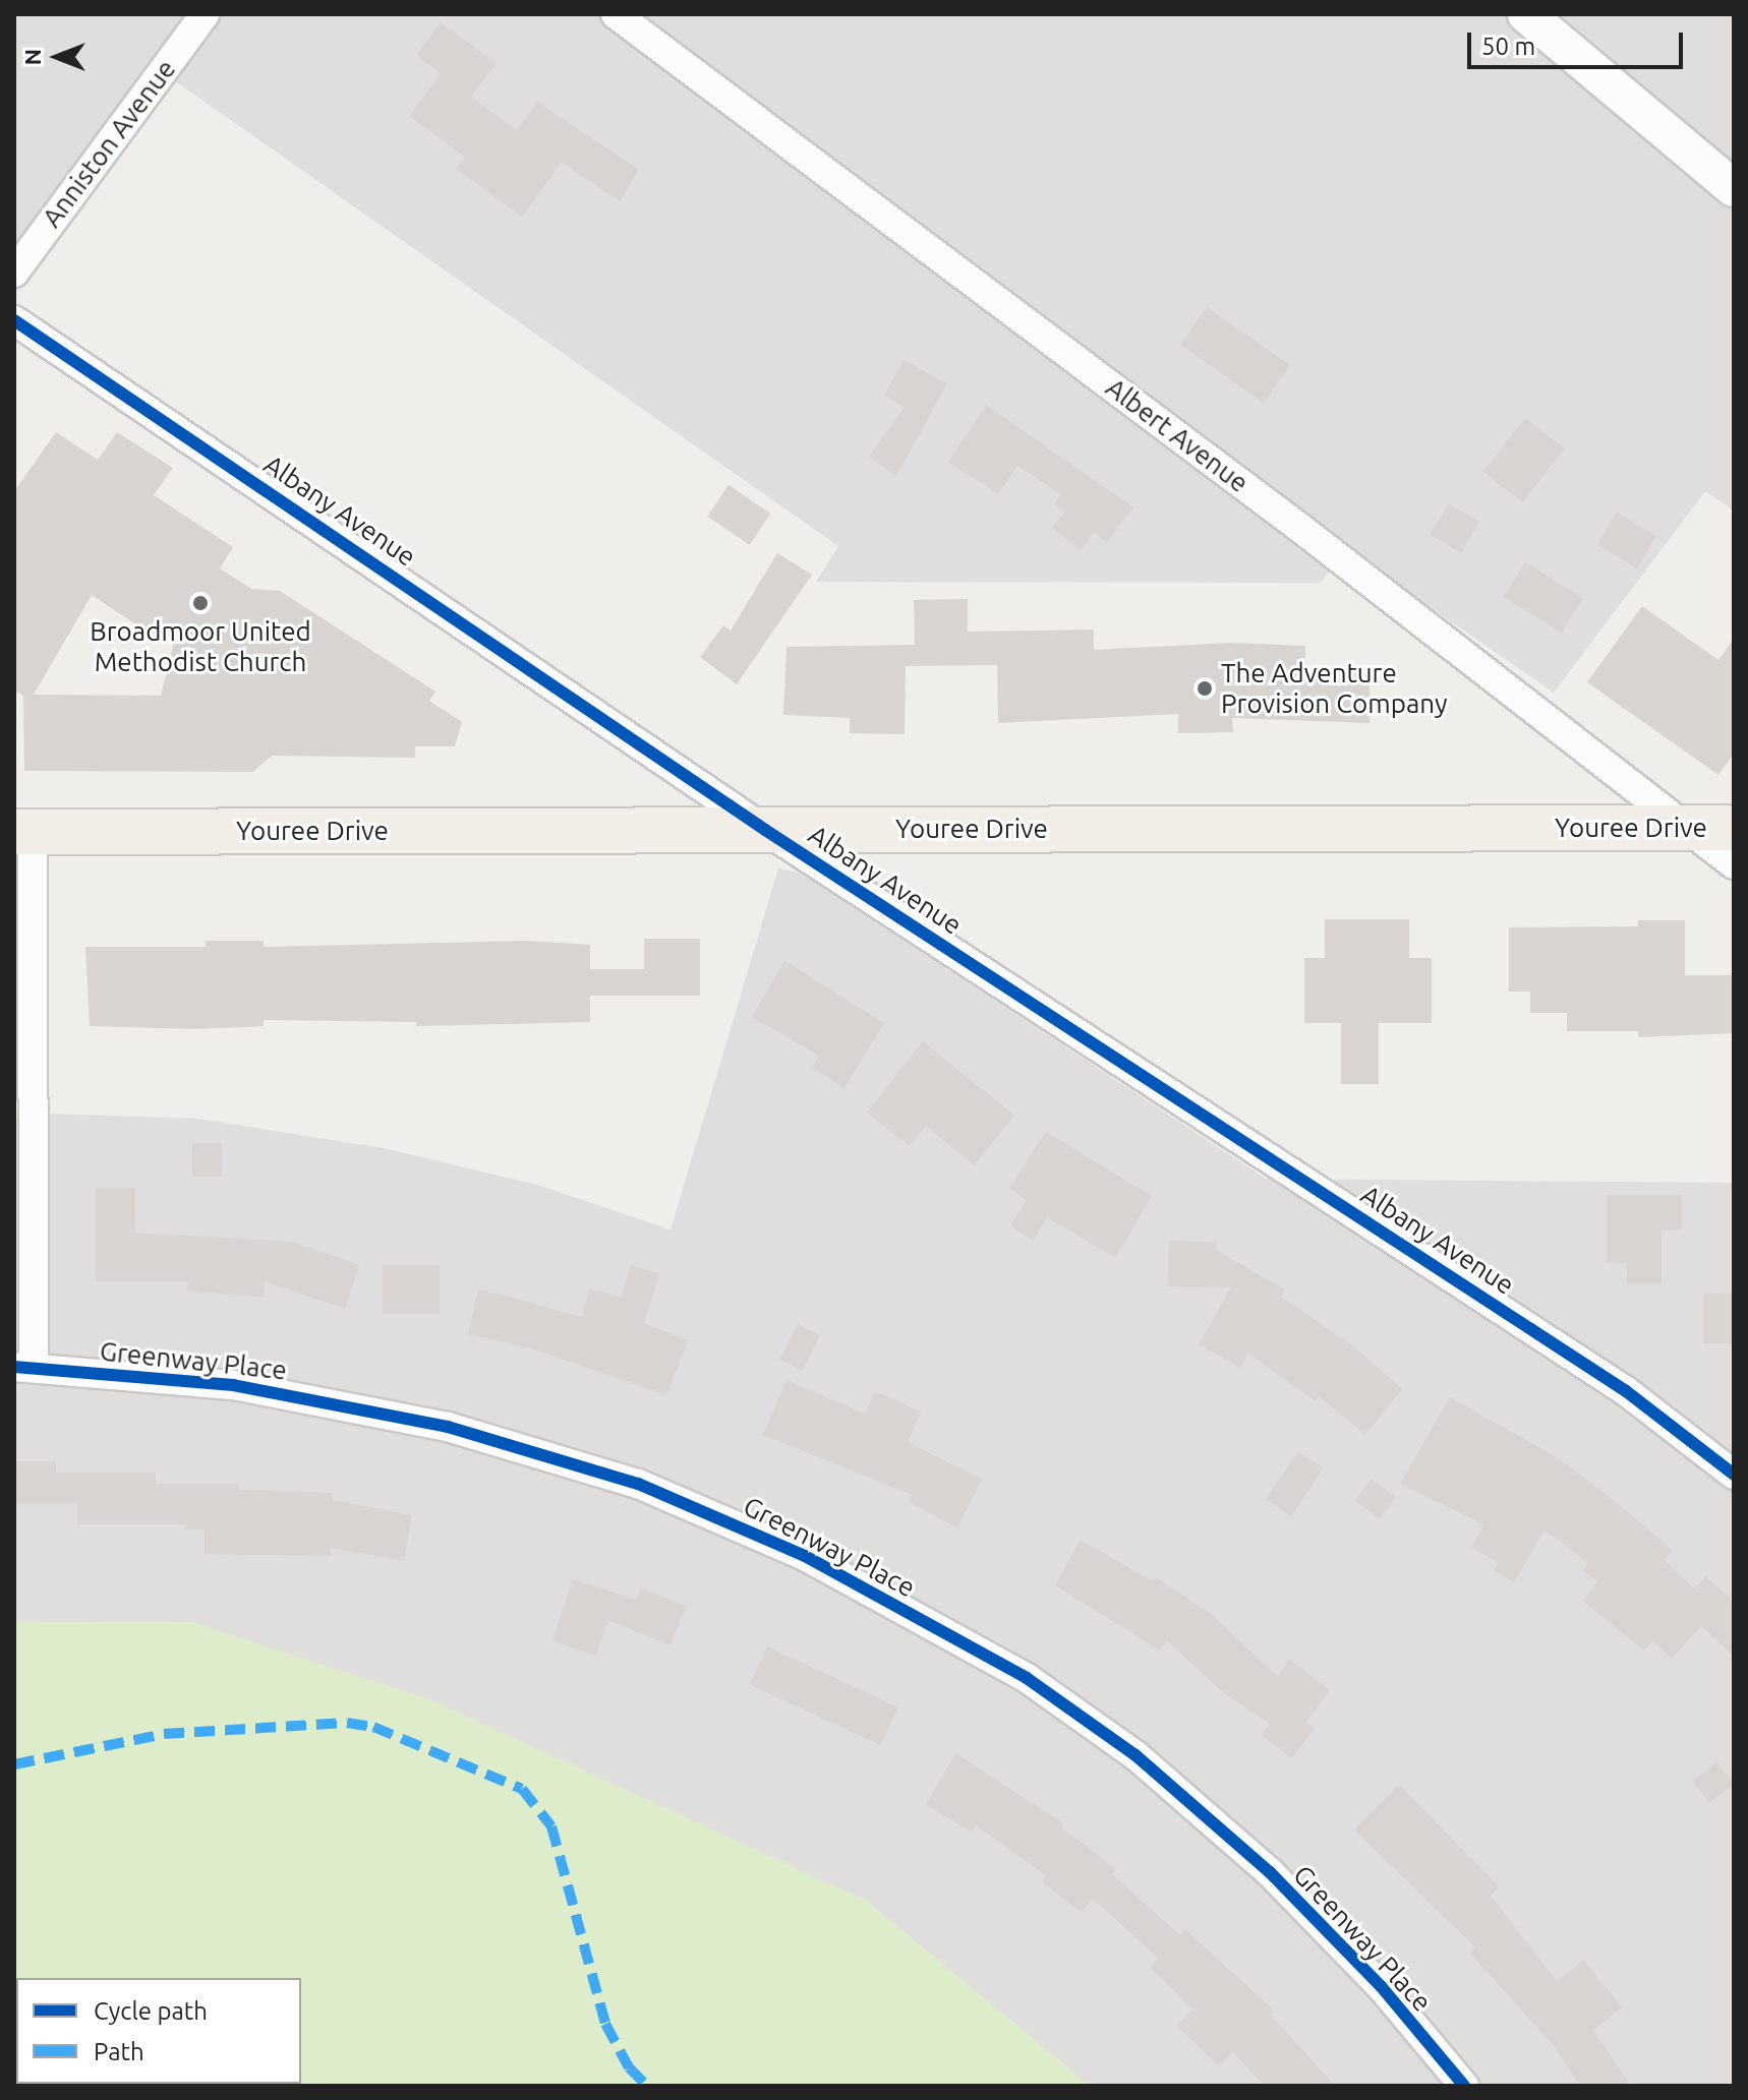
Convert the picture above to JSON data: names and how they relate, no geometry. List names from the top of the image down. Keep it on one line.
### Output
{"streets":{"main road":["Youree Drive"],"street":["Anniston Avenue","Albert Avenue","Albany Avenue","Greenway Place"]},"crossings":[["Albert Avenue","Youree Drive"],["Albany Avenue","Youree Drive"]],"places":["Broadmoor United Methodist Church","The Adventure Provision Company"],"legend":["Cycle path","Path"],"scale_bar":"50 m","north":"left"}
